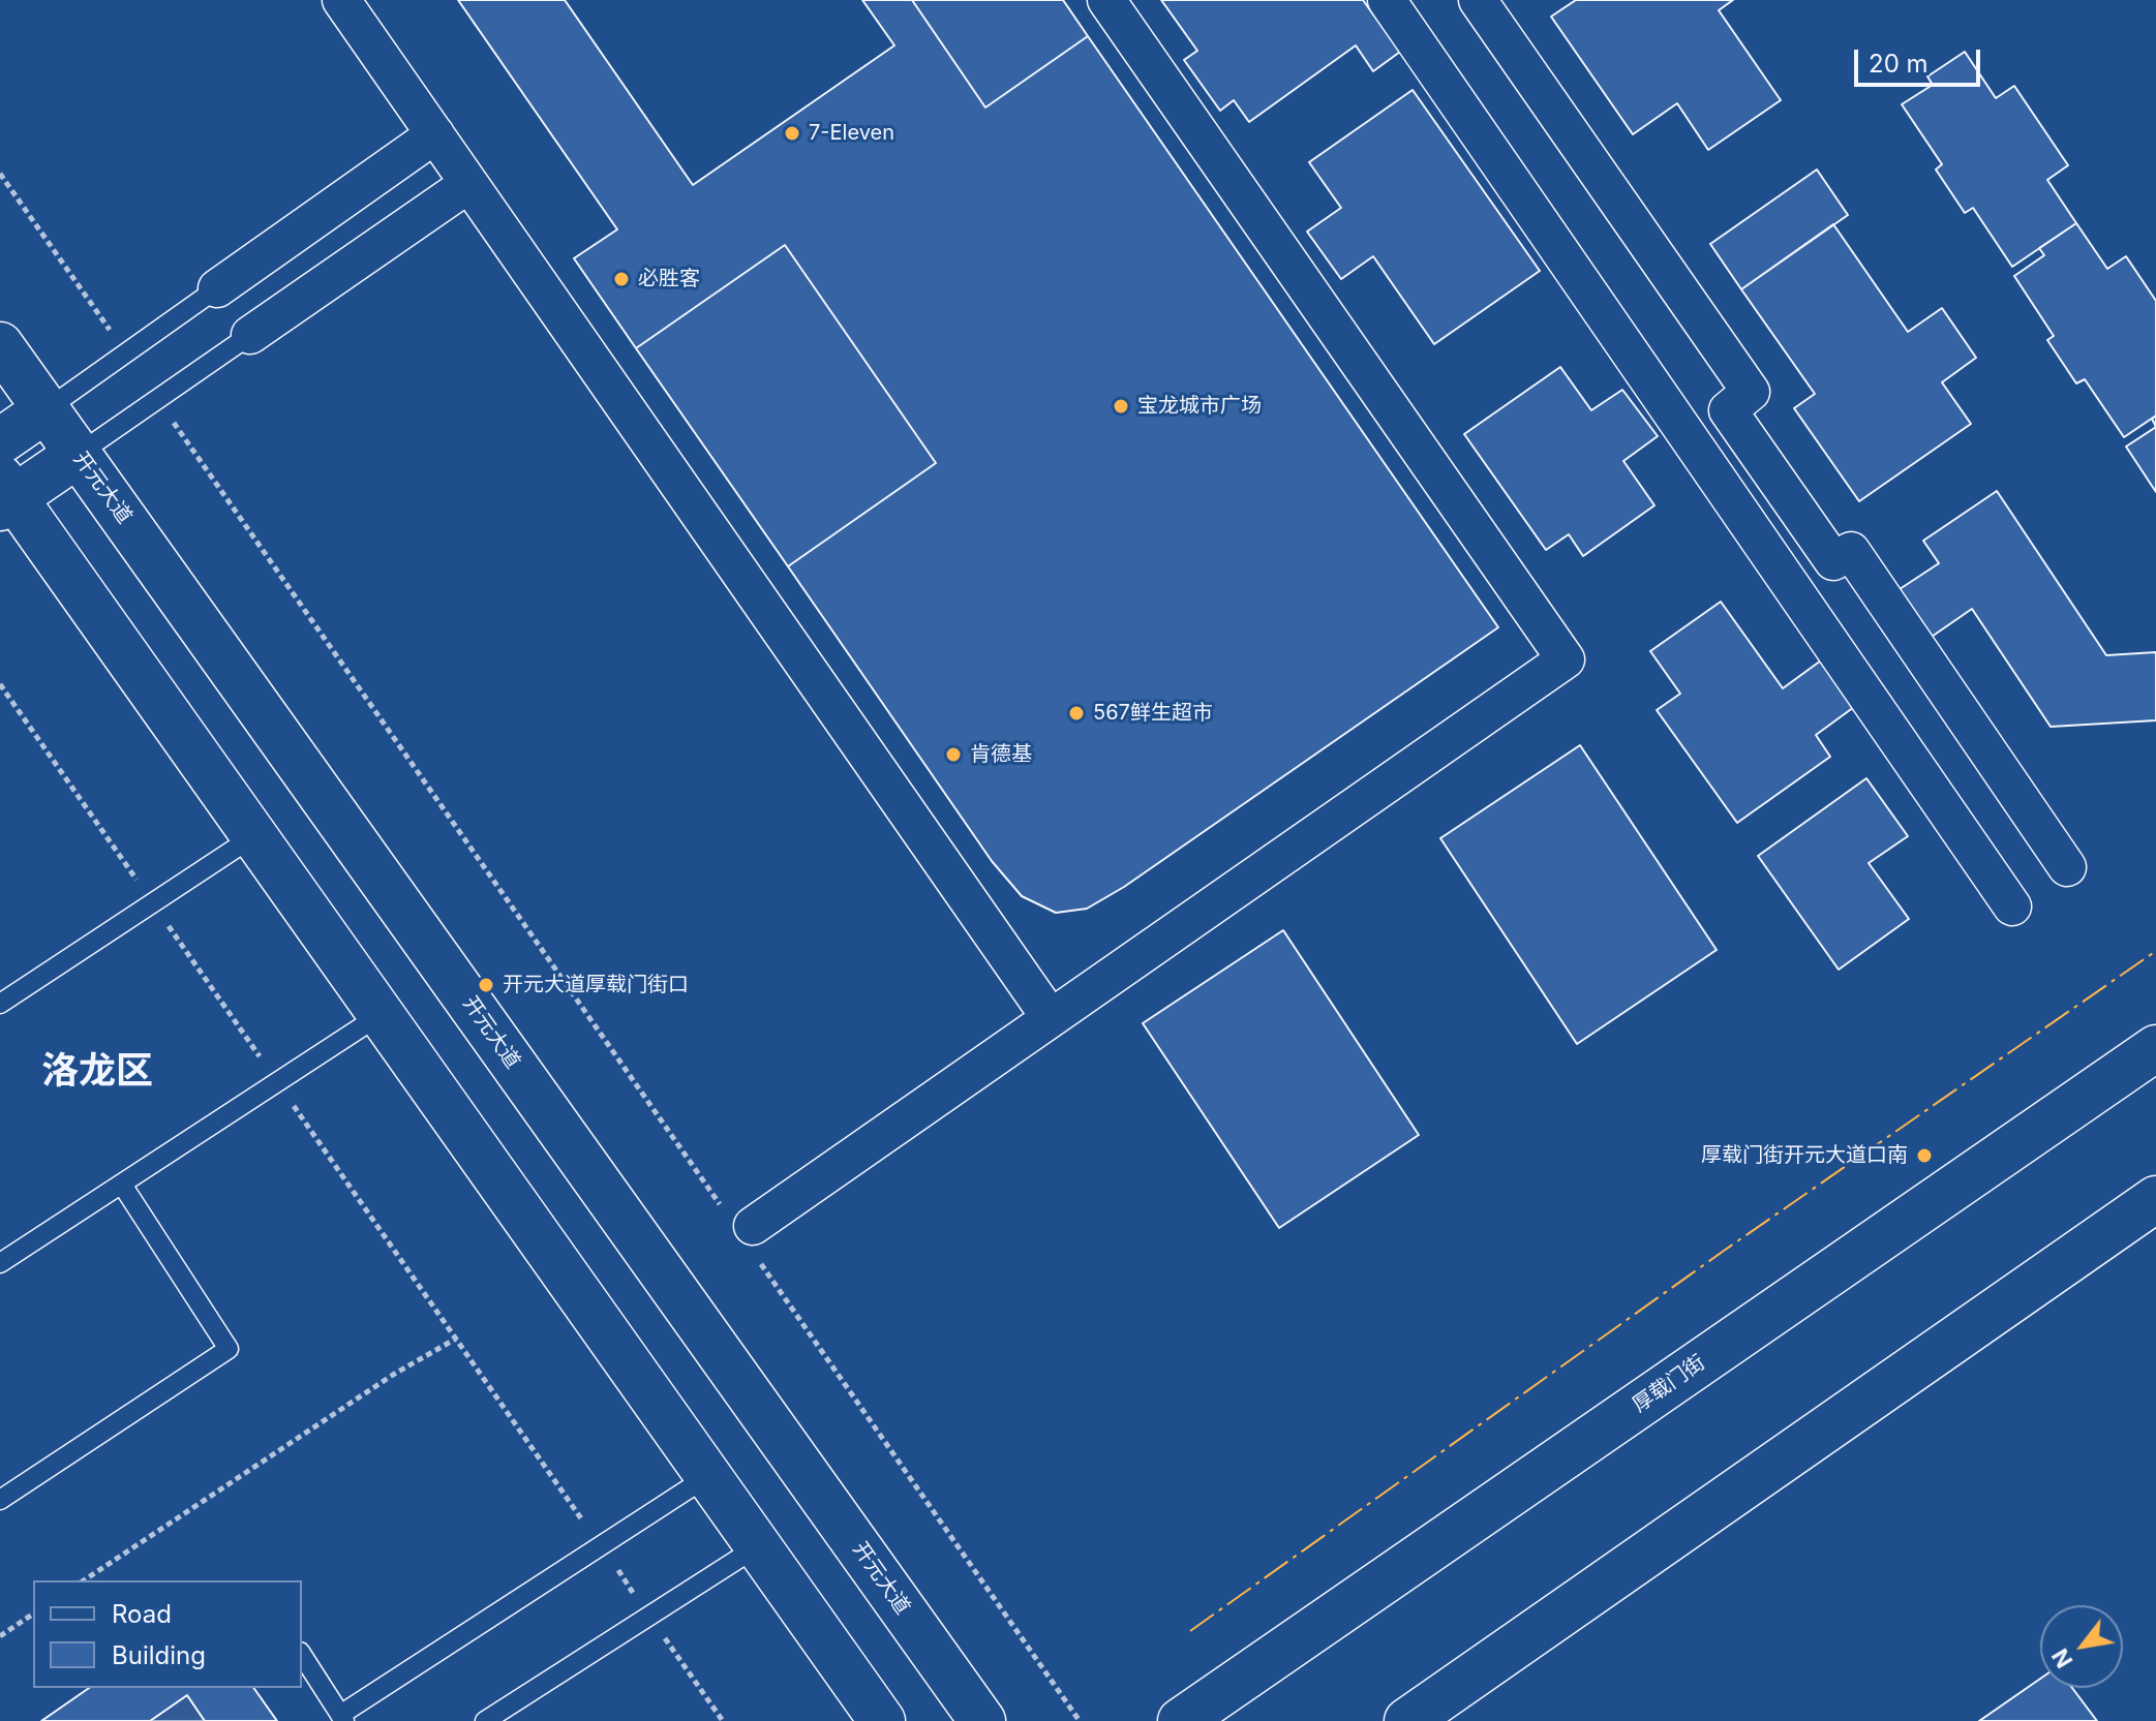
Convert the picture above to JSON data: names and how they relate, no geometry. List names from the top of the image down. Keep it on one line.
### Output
{"streets":{"main road":["开元大道","厚载门街"]},"districts":["洛龙区"],"places":["7-Eleven","必胜客","宝龙城市广场","567鲜生超市","肯德基","开元大道厚载门街口","厚载门街开元大道口南"],"legend":["Road","Building"],"scale_bar":"20 m","north":"bottom left"}
